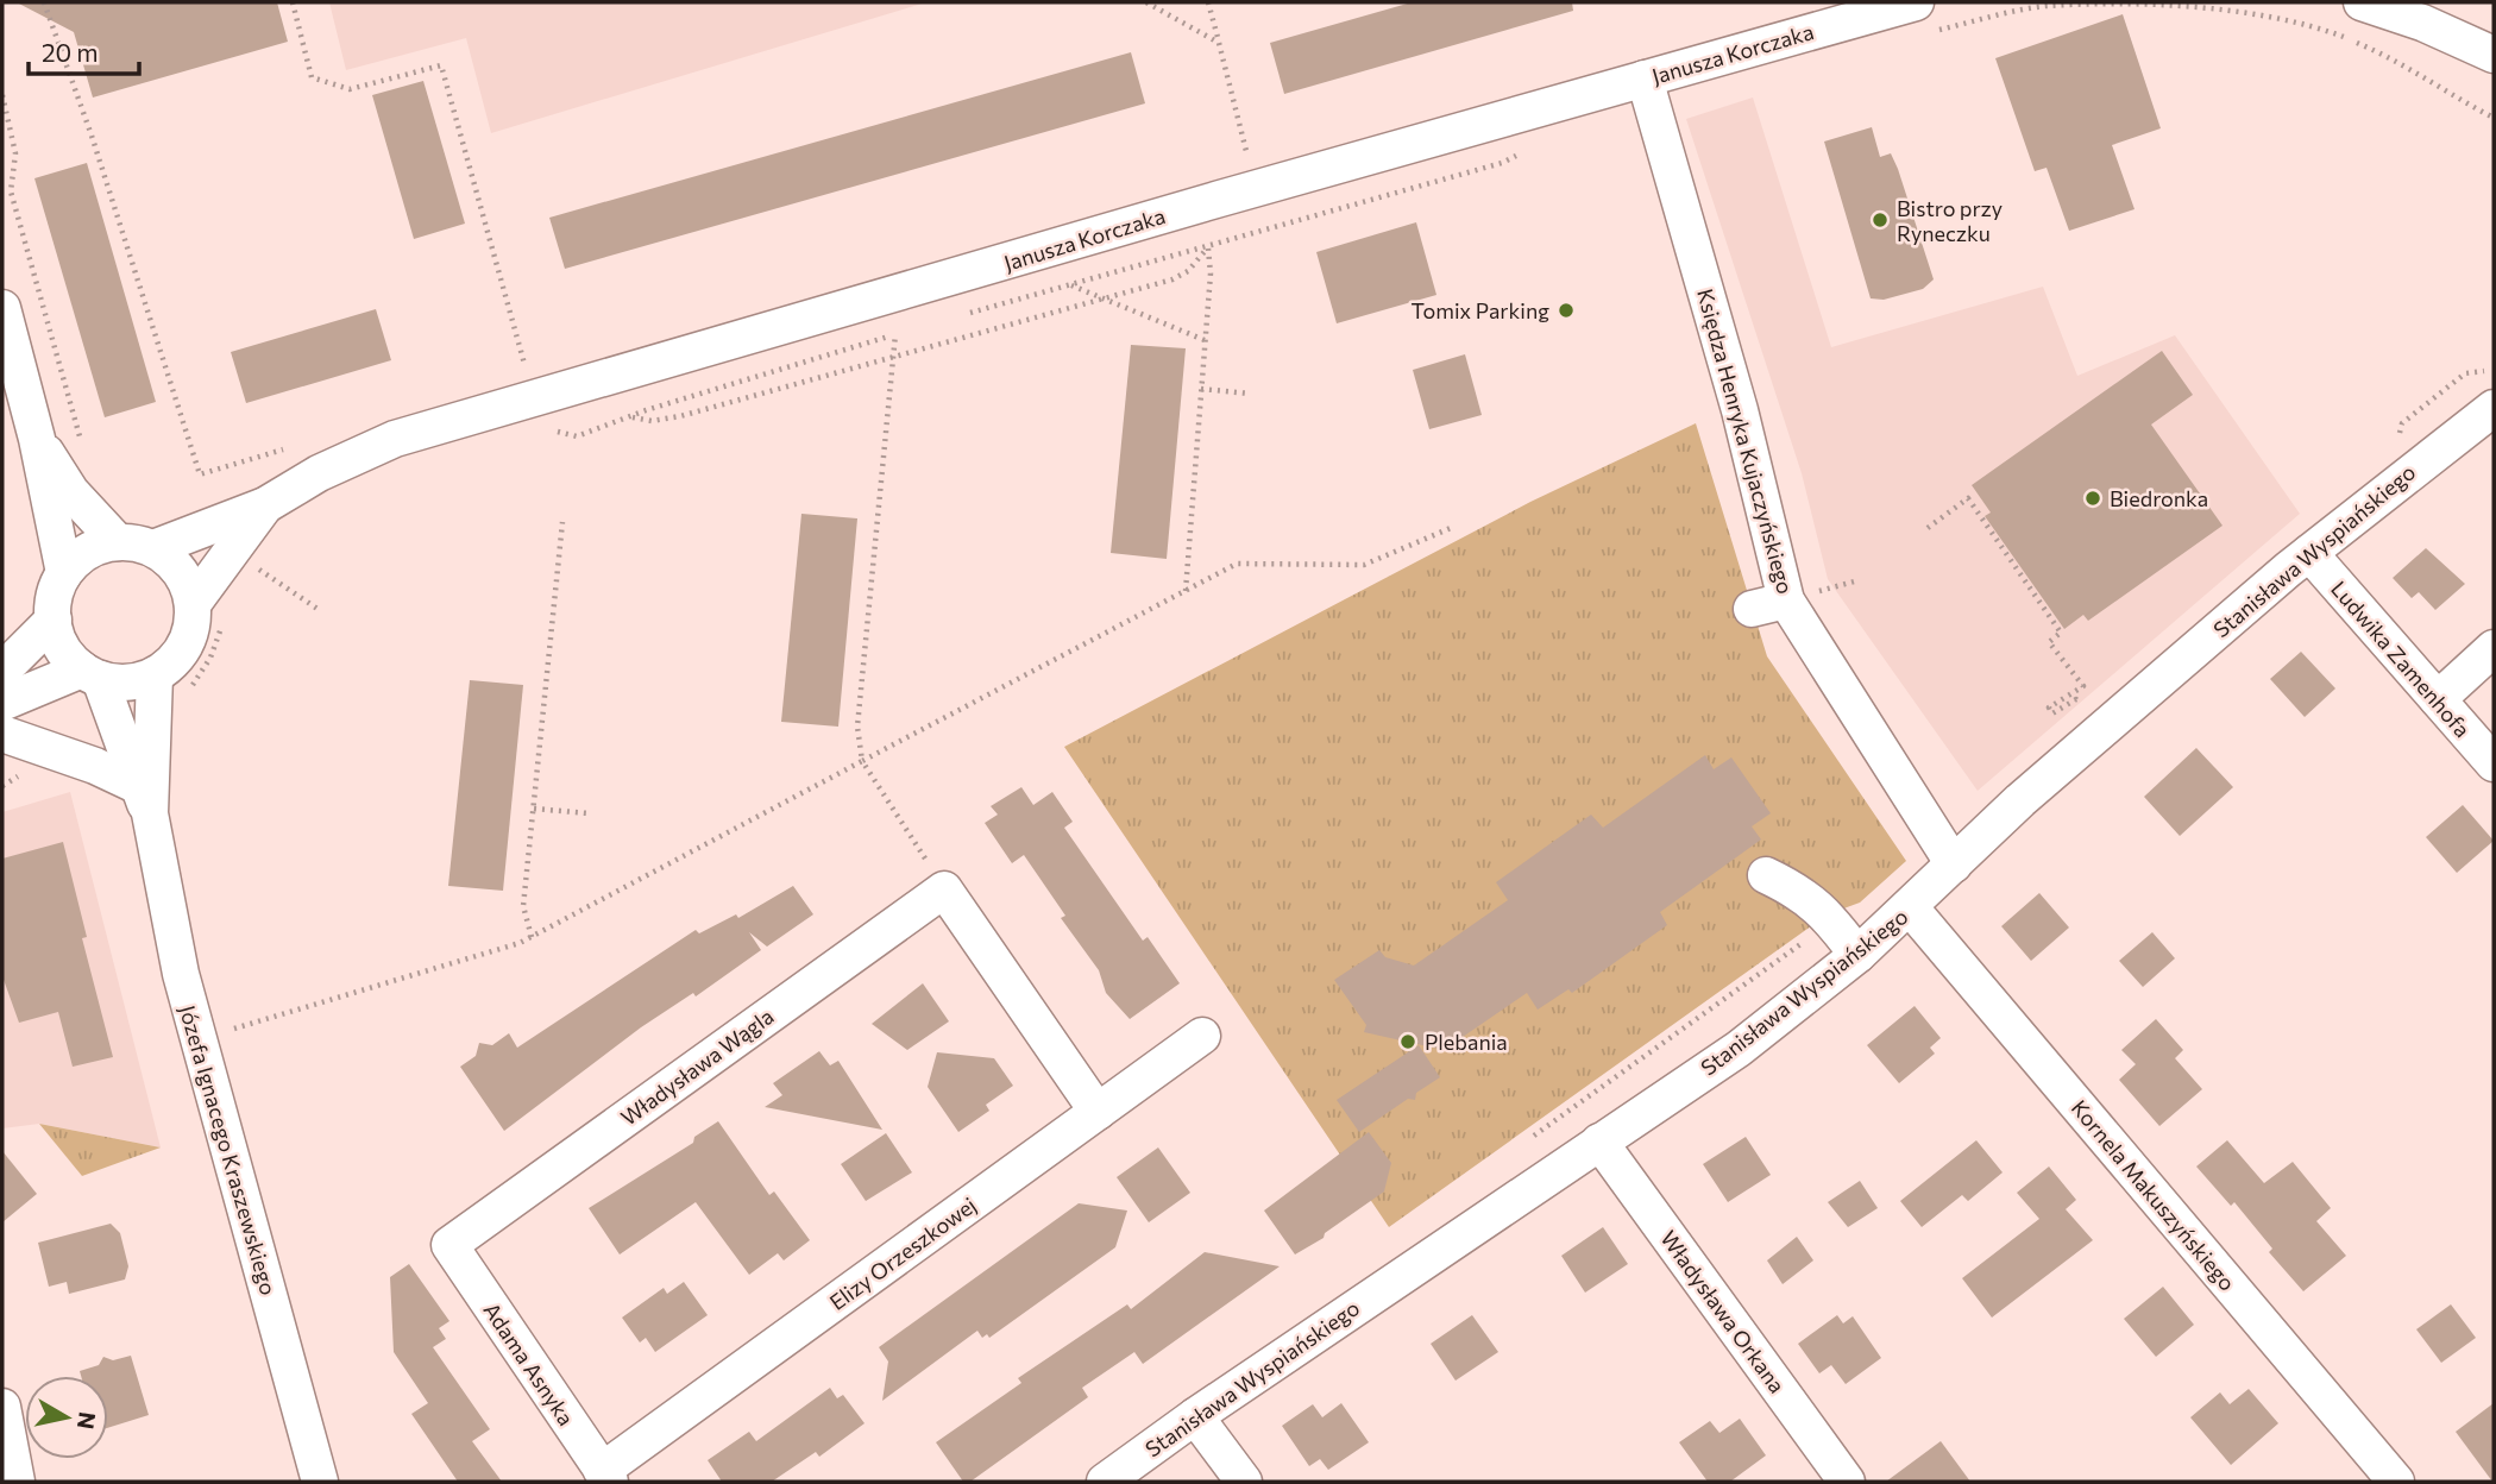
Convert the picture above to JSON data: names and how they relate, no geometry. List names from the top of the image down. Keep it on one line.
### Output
{"streets":{"street":["Janusza Korczaka","Księdza Henryka Kujaczyńskiego","Stanisława Wyspiańskiego","Ludwika Zamenhofa","Władysława Wągla","Józefa Ignacego Kraszewskiego","Kornela Makuszyńskiego","Elizy Orzeszkowej","Władysława Orkana","Adama Asnyka"]},"crossings":[["Janusza Korczaka","Księdza Henryka Kujaczyńskiego"],["Janusza Korczaka","Józefa Ignacego Kraszewskiego"],["Księdza Henryka Kujaczyńskiego","Stanisława Wyspiańskiego"],["Stanisława Wyspiańskiego","Ludwika Zamenhofa"],["Stanisława Wyspiańskiego","Kornela Makuszyńskiego"],["Stanisława Wyspiańskiego","Władysława Orkana"],["Władysława Wągla","Adama Asnyka"],["Elizy Orzeszkowej","Adama Asnyka"]],"places":["Bistro przy Ryneczku","Tomix Parking","Biedronka","Plebania"],"scale_bar":"20 m","north":"right"}
